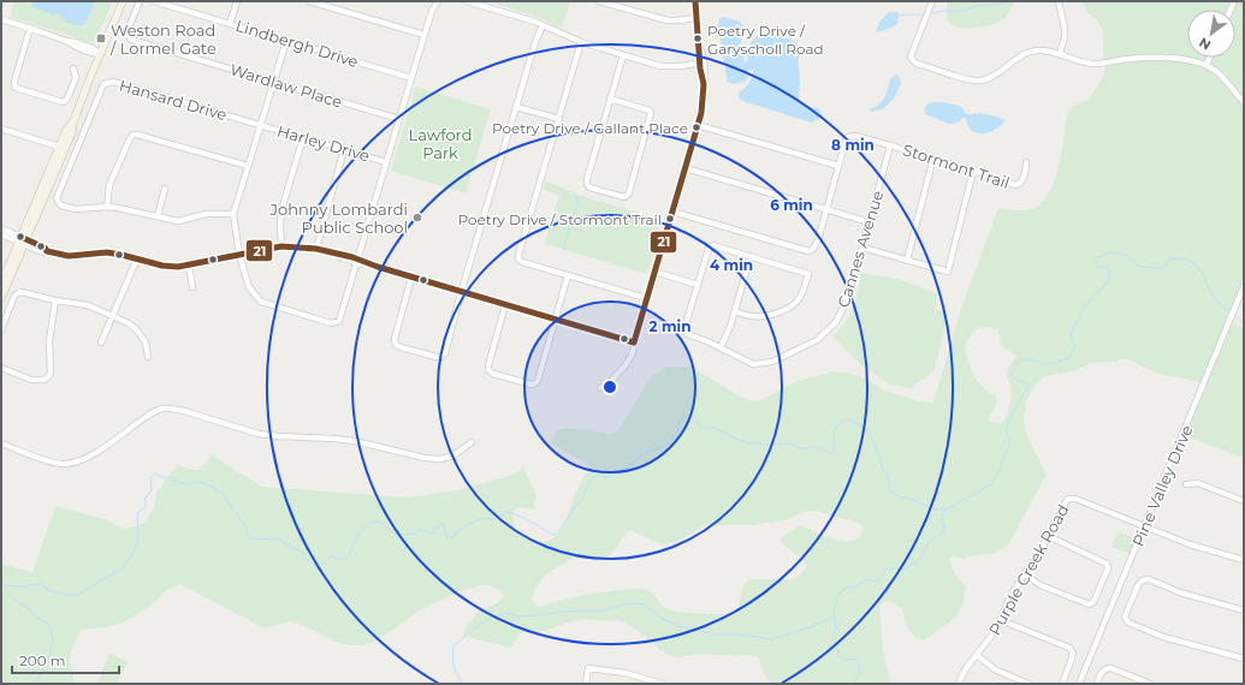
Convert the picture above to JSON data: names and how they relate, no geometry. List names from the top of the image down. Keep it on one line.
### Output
{"streets":{"street":["Lindbergh Drive","Wardlaw Place","Hansard Drive","Harley Drive","Stormont Trail","Cannes Avenue","Pine Valley Drive","Purple Creek Road"]},"crossings":[["Hansard Drive","Harley Drive"],["Stormont Trail","Cannes Avenue"],["Pine Valley Drive","Purple Creek Road"]],"parks":["Lawford Park"],"places":{"transit":["Weston Road / Lormel Gate"],"other":["Poetry Drive / Garyscholl Road","Poetry Drive / Gallant Place","Johnny Lombardi Public School","Poetry Drive / Stormont Trail"]},"lines":["transit line 21"],"scale_bar":"200 m","north":"bottom left","rings":["8 min","6 min","4 min","2 min"]}
